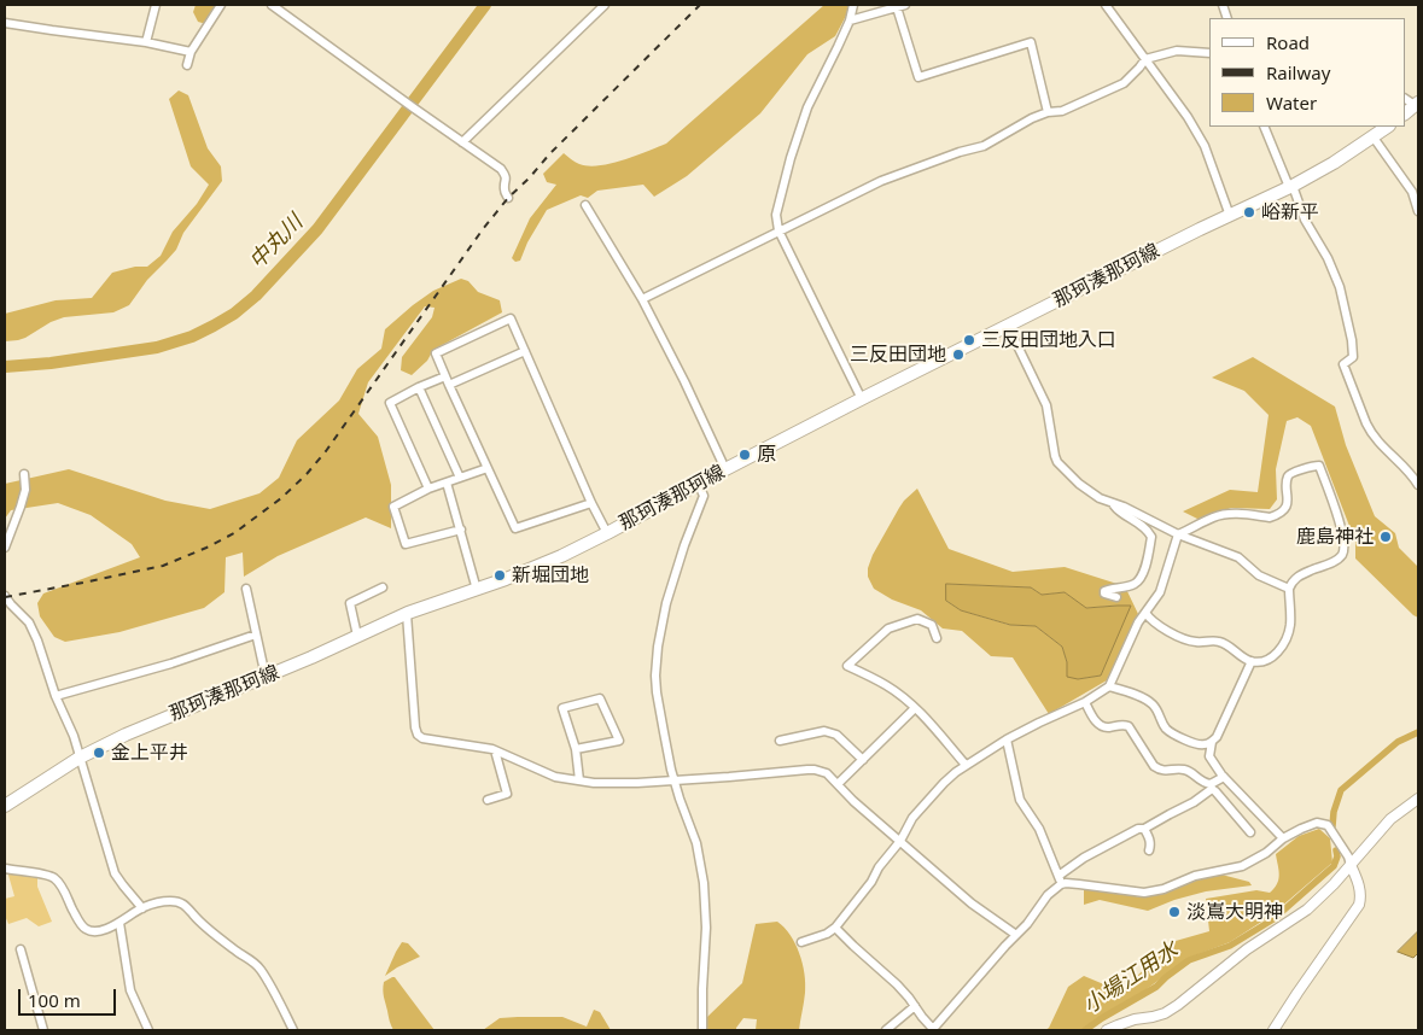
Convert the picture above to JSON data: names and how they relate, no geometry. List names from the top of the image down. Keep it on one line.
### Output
{"streets":{"main road":["那珂湊那珂線"]},"water":["中丸川","小場江用水"],"places":["峪新平","三反田団地入口","三反田団地","原","鹿島神社","新堀団地","金上平井","淡嶌大明神"],"legend":["Road","Railway","Water"],"scale_bar":"100 m"}
